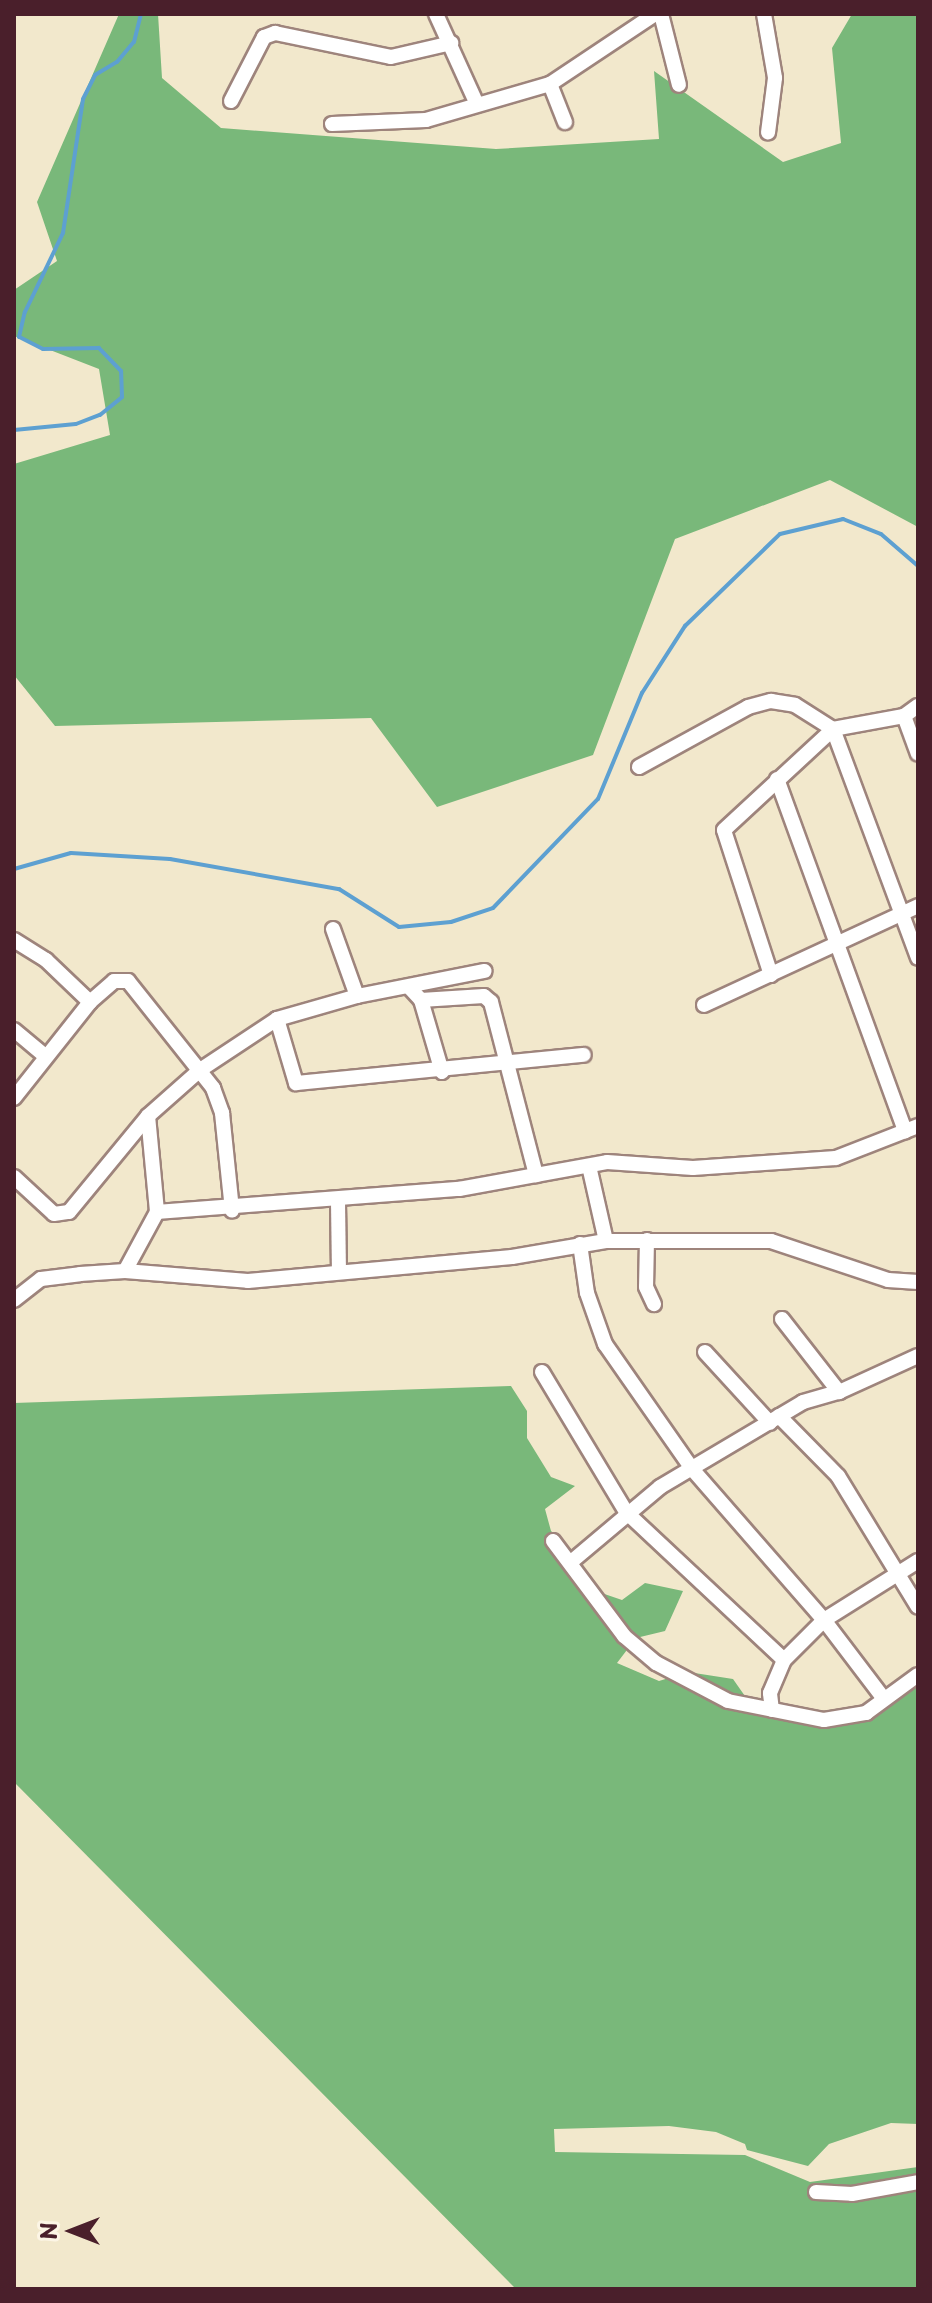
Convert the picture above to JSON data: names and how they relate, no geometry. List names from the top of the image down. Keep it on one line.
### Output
{"north":"left"}
